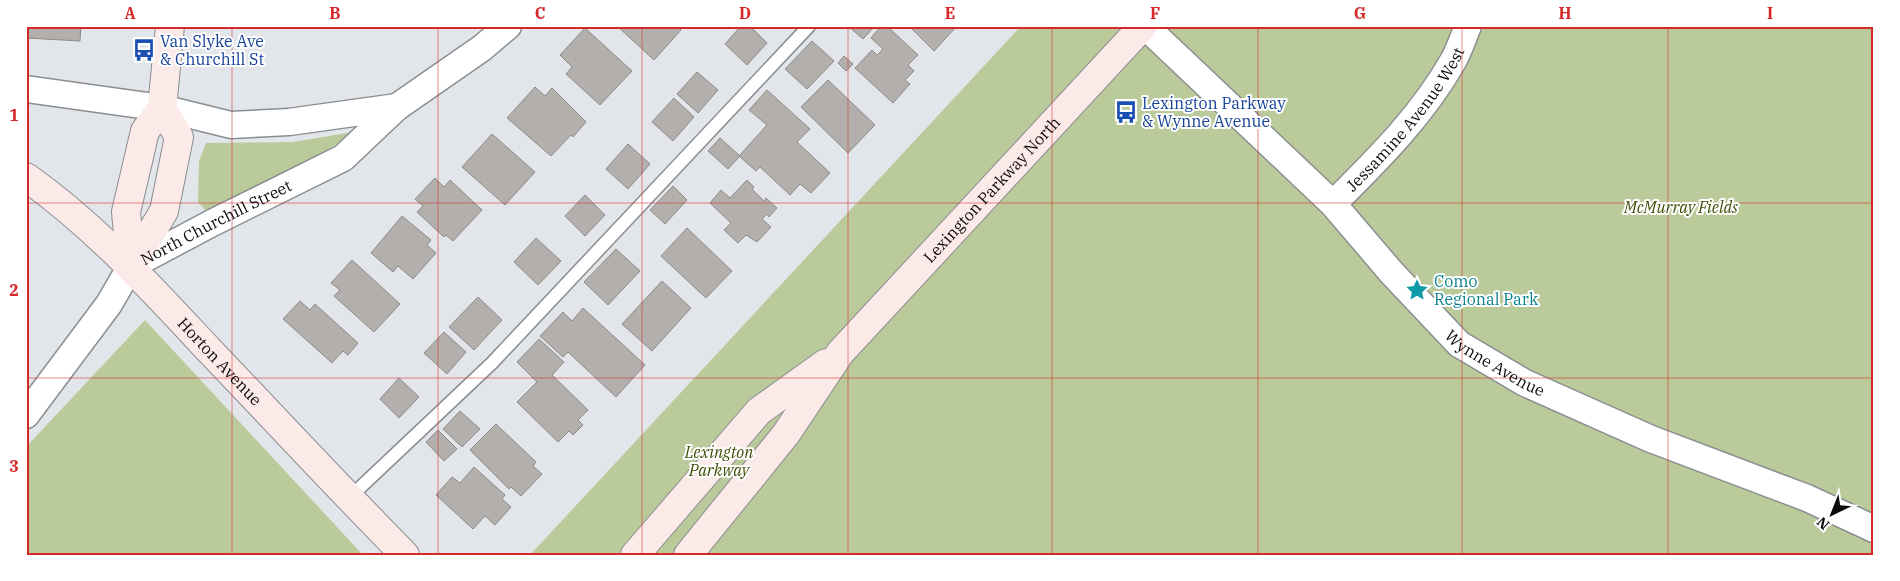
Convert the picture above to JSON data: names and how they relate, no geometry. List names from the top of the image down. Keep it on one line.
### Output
{"streets":{"main road":["Lexington Parkway North","Horton Avenue"],"street":["Jessamine Avenue West","North Churchill Street","Wynne Avenue"]},"crossings":[["Jessamine Avenue West","Wynne Avenue"],["Lexington Parkway North","Wynne Avenue"],["North Churchill Street","Horton Avenue"]],"parks":["McMurray Fields","Lexington Parkway"],"places":{"bus stop":["Van Slyke Ave & Churchill St","Lexington Parkway & Wynne Avenue"],"place":["Como Regional Park"]},"north":"bottom left","grid":{"columns":["A","B","C","D","E","F","G","H","I"],"rows":["1","2","3"]}}
